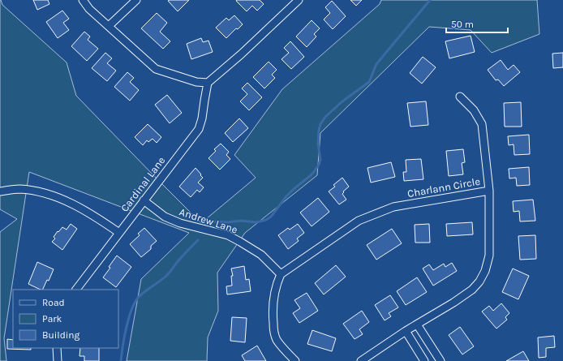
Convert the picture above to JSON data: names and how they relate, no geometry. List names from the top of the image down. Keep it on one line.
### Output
{"streets":{"street":["Cardinal Lane","Charlann Circle","Andrew Lane"]},"crossings":[["Cardinal Lane","Andrew Lane"],["Charlann Circle","Andrew Lane"]],"legend":["Road","Park","Building"],"scale_bar":"50 m"}
